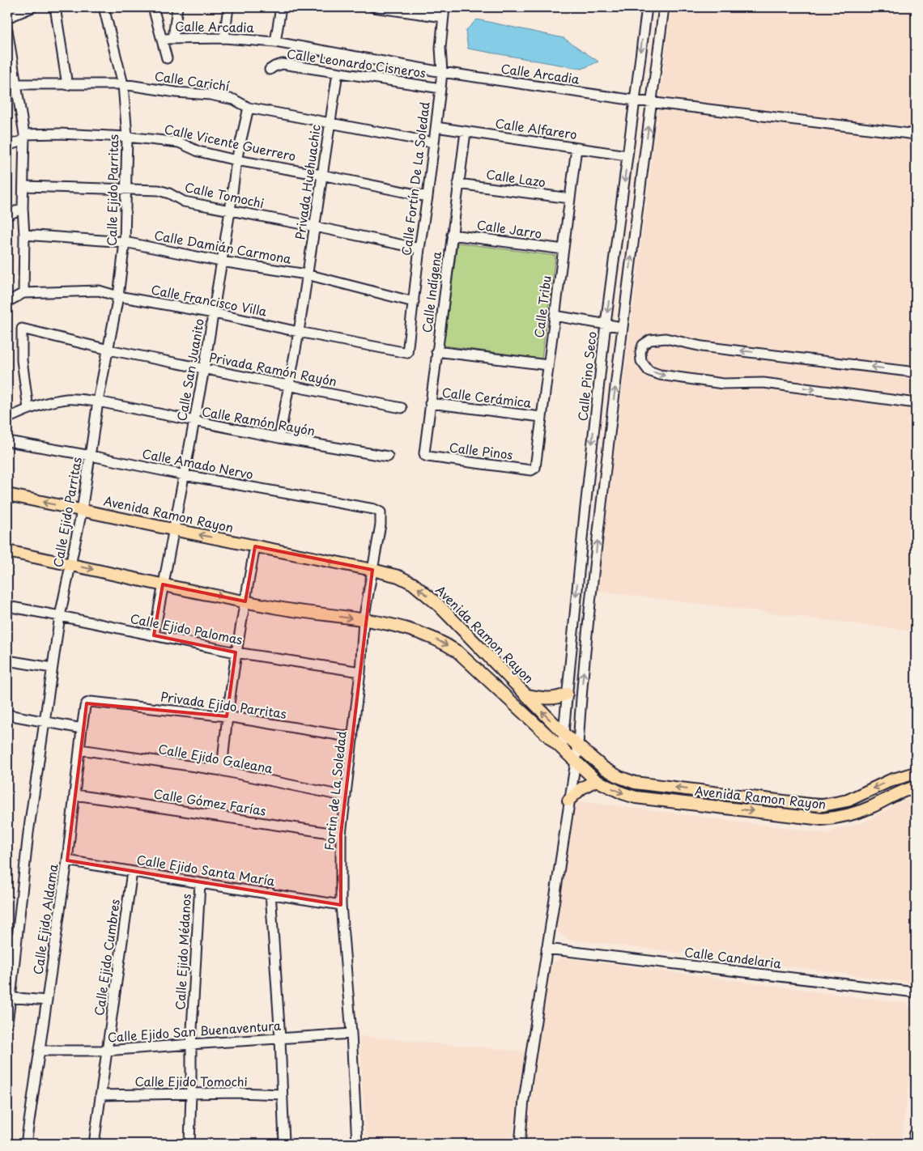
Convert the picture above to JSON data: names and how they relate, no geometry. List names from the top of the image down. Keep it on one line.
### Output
{"streets":{"main road":["Avenida Ramon Rayon"],"street":["Calle Arcadia","Calle Leonardo Cisneros","Calle Carichí","Calle Alfarero","Calle Vicente Guerrero","Calle Fortín De La Soledad","Calle Lazo","Privada Huehuachic","Calle Ejido Parritas","Calle Tomochi","Calle Jarro","Calle Damián Carmona","Calle Indígena","Calle Francisco Villa","Calle Tribu","Calle San Juanito","Privada Ramón Rayón","Calle Pino Seco","Calle Cerámica","Calle Ramón Rayón","Calle Pinos","Calle Amado Nervo","Calle Ejido Palomas","Privada Ejido Parritas","Calle Ejido Galeana","Fortin de La Soledad","Calle Gómez Farías","Calle Ejido Santa María","Calle Ejido Aldama","Calle Ejido Médanos","Calle Ejido Cumbres","Calle Candelaria","Calle Ejido San Buenaventura","Calle Ejido Tomochi"]},"crossings":[["Calle Arcadia","Calle Fortín De La Soledad"],["Calle Arcadia","Calle Pino Seco"],["Calle Leonardo Cisneros","Calle Fortín De La Soledad"],["Calle Leonardo Cisneros","Privada Huehuachic"],["Calle Carichí","Calle Fortín De La Soledad"],["Calle Carichí","Privada Huehuachic"],["Calle Carichí","Calle Ejido Parritas"],["Calle Carichí","Calle San Juanito"],["Calle Alfarero","Calle Indígena"],["Calle Alfarero","Calle Tribu"],["Calle Alfarero","Calle Pino Seco"],["Calle Vicente Guerrero","Calle Fortín De La Soledad"],["Calle Vicente Guerrero","Privada Huehuachic"],["Calle Vicente Guerrero","Calle Ejido Parritas"],["Calle Vicente Guerrero","Calle San Juanito"],["Calle Fortín De La Soledad","Calle Tomochi"],["Calle Fortín De La Soledad","Calle Damián Carmona"],["Calle Fortín De La Soledad","Calle Francisco Villa"],["Calle Lazo","Calle Indígena"],["Calle Lazo","Calle Tribu"],["Privada Huehuachic","Calle Tomochi"],["Privada Huehuachic","Calle Damián Carmona"],["Privada Huehuachic","Calle Francisco Villa"],["Privada Huehuachic","Privada Ramón Rayón"],["Privada Huehuachic","Calle Ramón Rayón"],["Calle Ejido Parritas","Calle Tomochi"],["Calle Ejido Parritas","Calle Damián Carmona"],["Calle Ejido Parritas","Calle Francisco Villa"],["Calle Ejido Parritas","Privada Ramón Rayón"],["Calle Ejido Parritas","Calle Ramón Rayón"],["Calle Ejido Parritas","Calle Amado Nervo"],["Calle Ejido Parritas","Avenida Ramon Rayon"],["Calle Ejido Parritas","Calle Ejido Palomas"],["Calle Tomochi","Calle San Juanito"],["Calle Jarro","Calle Indígena"],["Calle Jarro","Calle Tribu"],["Calle Damián Carmona","Calle San Juanito"],["Calle Indígena","Calle Cerámica"],["Calle Indígena","Calle Pinos"],["Calle Francisco Villa","Calle San Juanito"],["Calle Tribu","Calle Cerámica"],["Calle Tribu","Calle Pinos"],["Calle San Juanito","Privada Ramón Rayón"],["Calle San Juanito","Calle Ramón Rayón"],["Calle San Juanito","Calle Amado Nervo"],["Calle San Juanito","Avenida Ramon Rayon"],["Calle San Juanito","Calle Ejido Palomas"],["Privada Ramón Rayón","Calle Ramón Rayón"],["Calle Pino Seco","Avenida Ramon Rayon"],["Calle Amado Nervo","Fortin de La Soledad"],["Avenida Ramon Rayon","Fortin de La Soledad"],["Calle Ejido Palomas","Fortin de La Soledad"],["Privada Ejido Parritas","Fortin de La Soledad"],["Privada Ejido Parritas","Calle Ejido Aldama"],["Calle Ejido Galeana","Fortin de La Soledad"],["Calle Ejido Galeana","Calle Ejido Aldama"],["Fortin de La Soledad","Calle Gómez Farías"],["Fortin de La Soledad","Calle Ejido Santa María"],["Fortin de La Soledad","Calle Ejido San Buenaventura"],["Calle Gómez Farías","Calle Ejido Aldama"],["Calle Ejido Santa María","Calle Ejido Aldama"],["Calle Ejido Santa María","Calle Ejido Médanos"],["Calle Ejido Santa María","Calle Ejido Cumbres"],["Calle Ejido Aldama","Calle Ejido San Buenaventura"],["Calle Ejido Médanos","Calle Ejido San Buenaventura"],["Calle Ejido Médanos","Calle Ejido Tomochi"],["Calle Ejido Cumbres","Calle Ejido San Buenaventura"],["Calle Ejido Cumbres","Calle Ejido Tomochi"]]}
